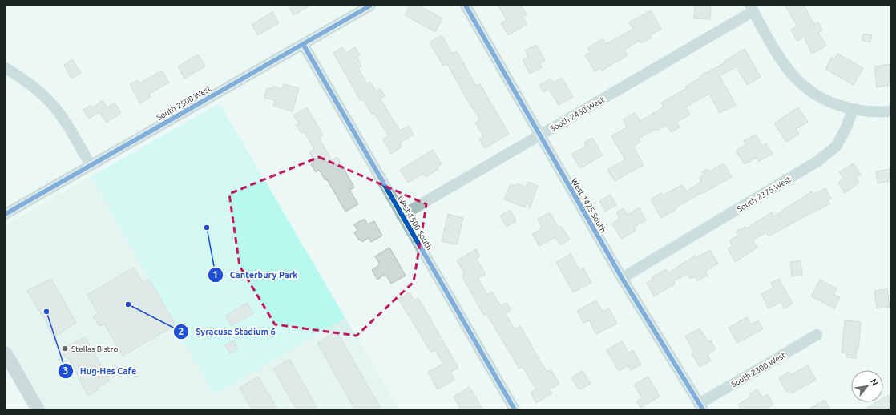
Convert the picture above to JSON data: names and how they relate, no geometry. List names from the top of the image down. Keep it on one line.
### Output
{"streets":{"street":["South 2500 West","South 2450 West","South 2375 West","West 1425 South","West 1500 South","South 2300 West"]},"crossings":[["South 2500 West","West 1500 South"],["South 2450 West","West 1425 South"],["South 2450 West","West 1500 South"],["South 2375 West","West 1425 South"],["West 1425 South","South 2300 West"]],"places":["Canterbury Park","Syracuse Stadium 6","Hug-Hes Cafe","Stellas Bistro"],"north":"top right"}
